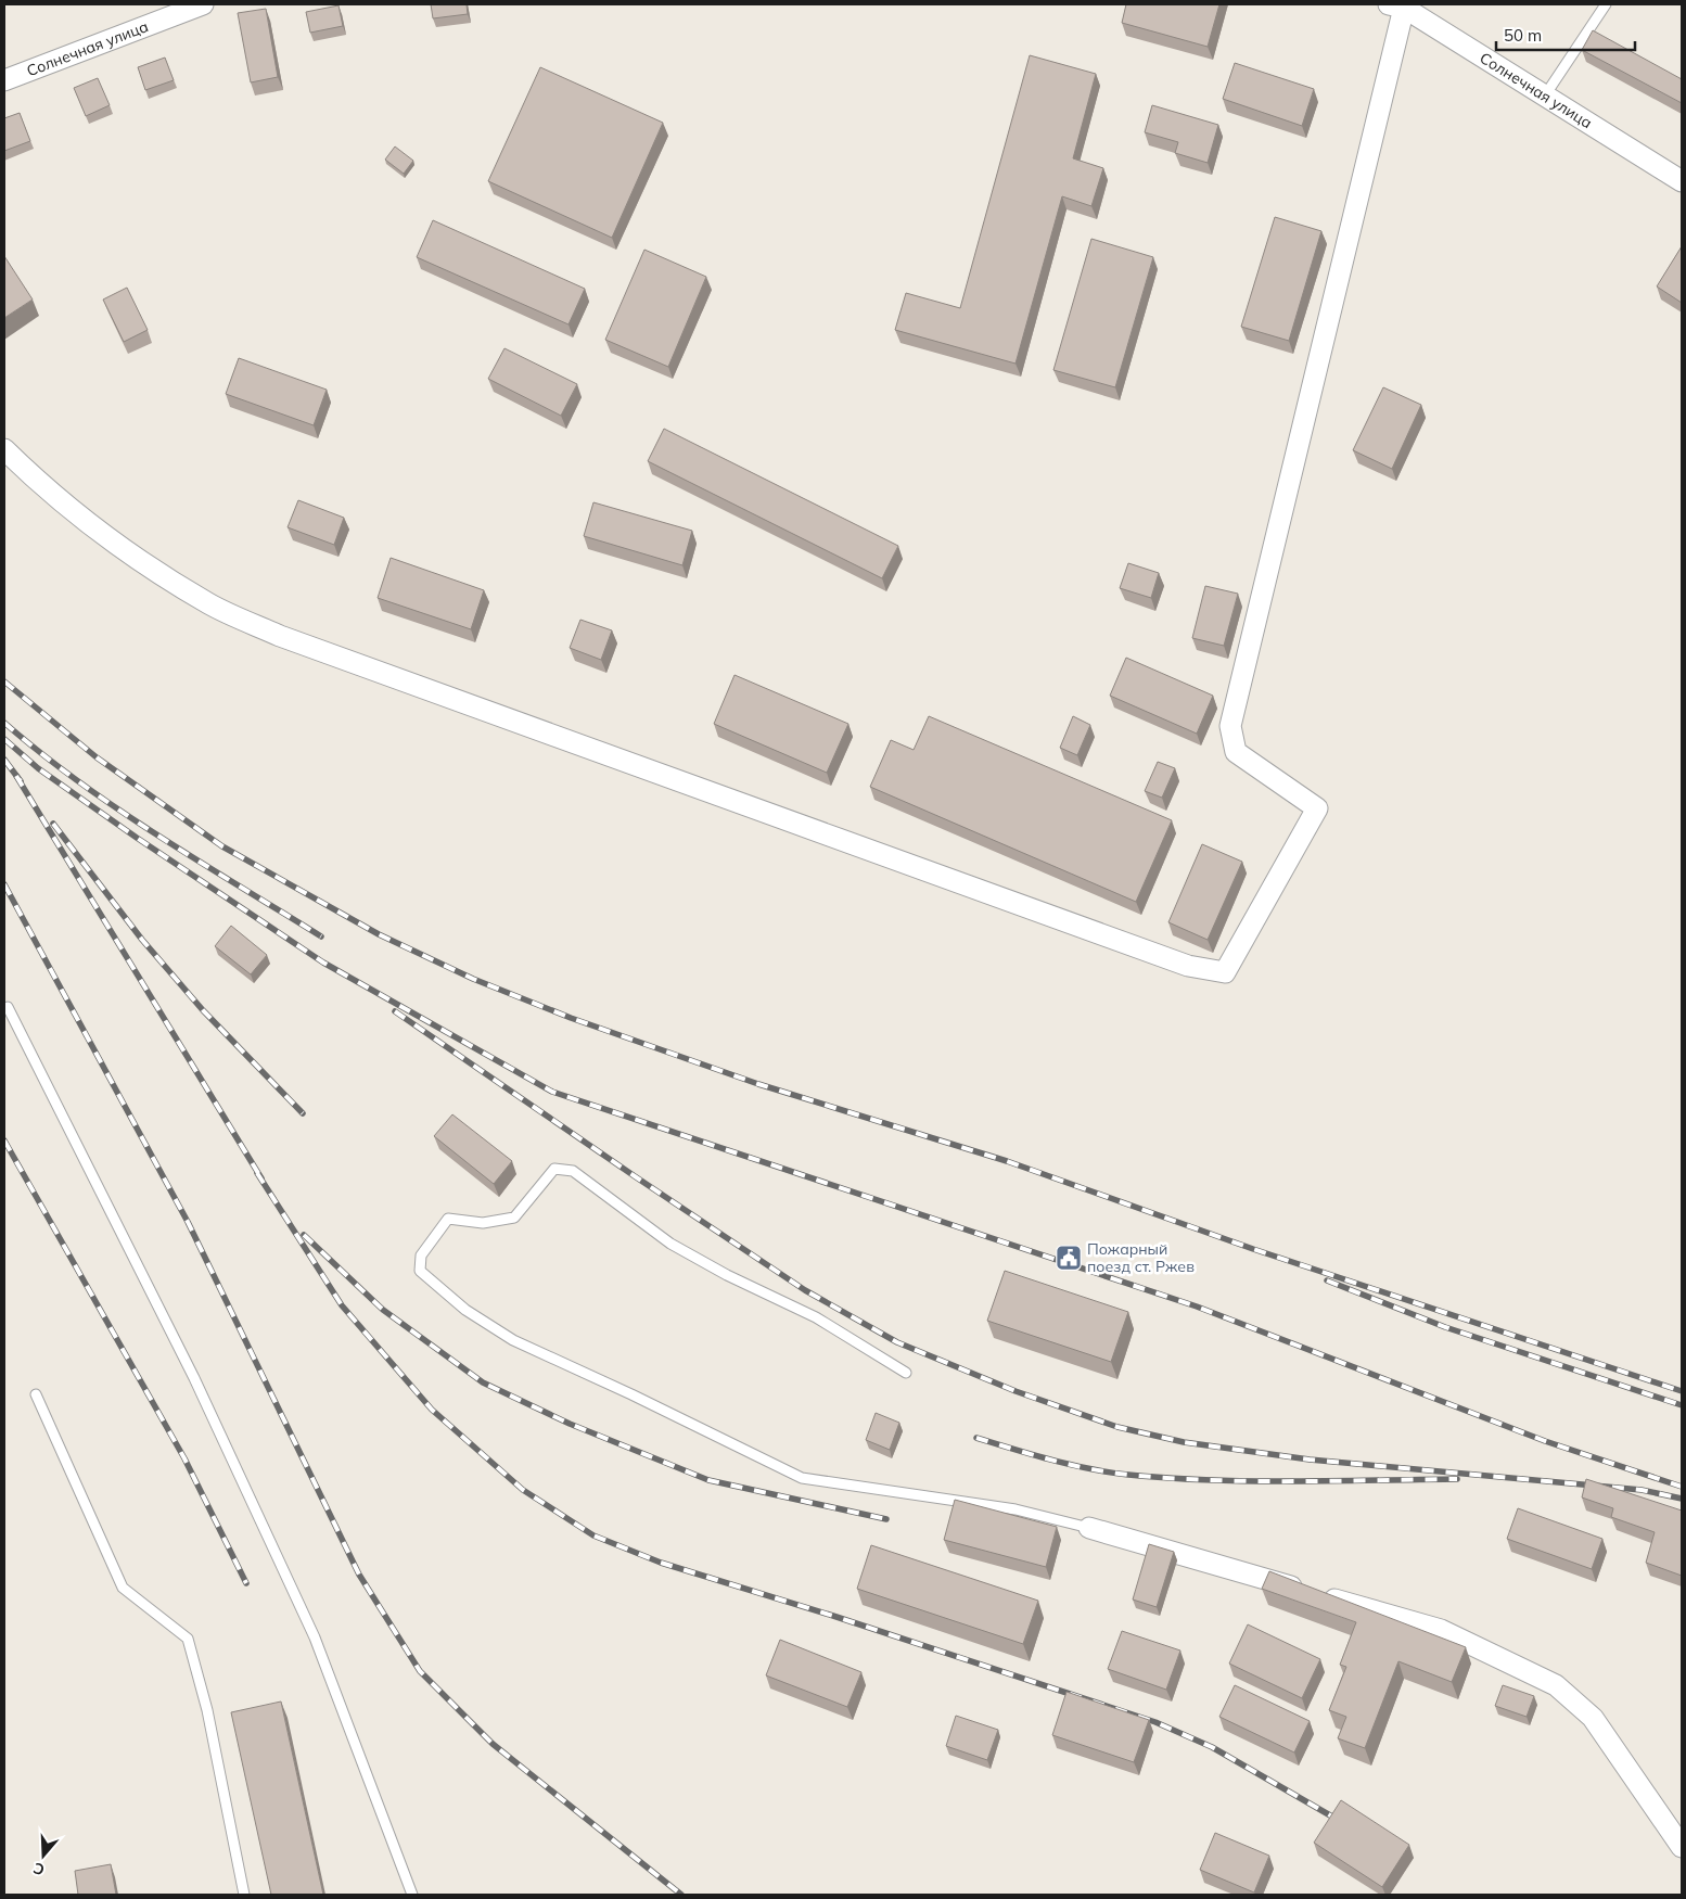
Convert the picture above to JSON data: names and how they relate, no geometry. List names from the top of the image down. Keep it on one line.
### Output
{"streets":{"street":["Солнечная улица"]},"places":{"public building":["Пожарный поезд ст. Ржев"]},"scale_bar":"50 m","north":"bottom"}
